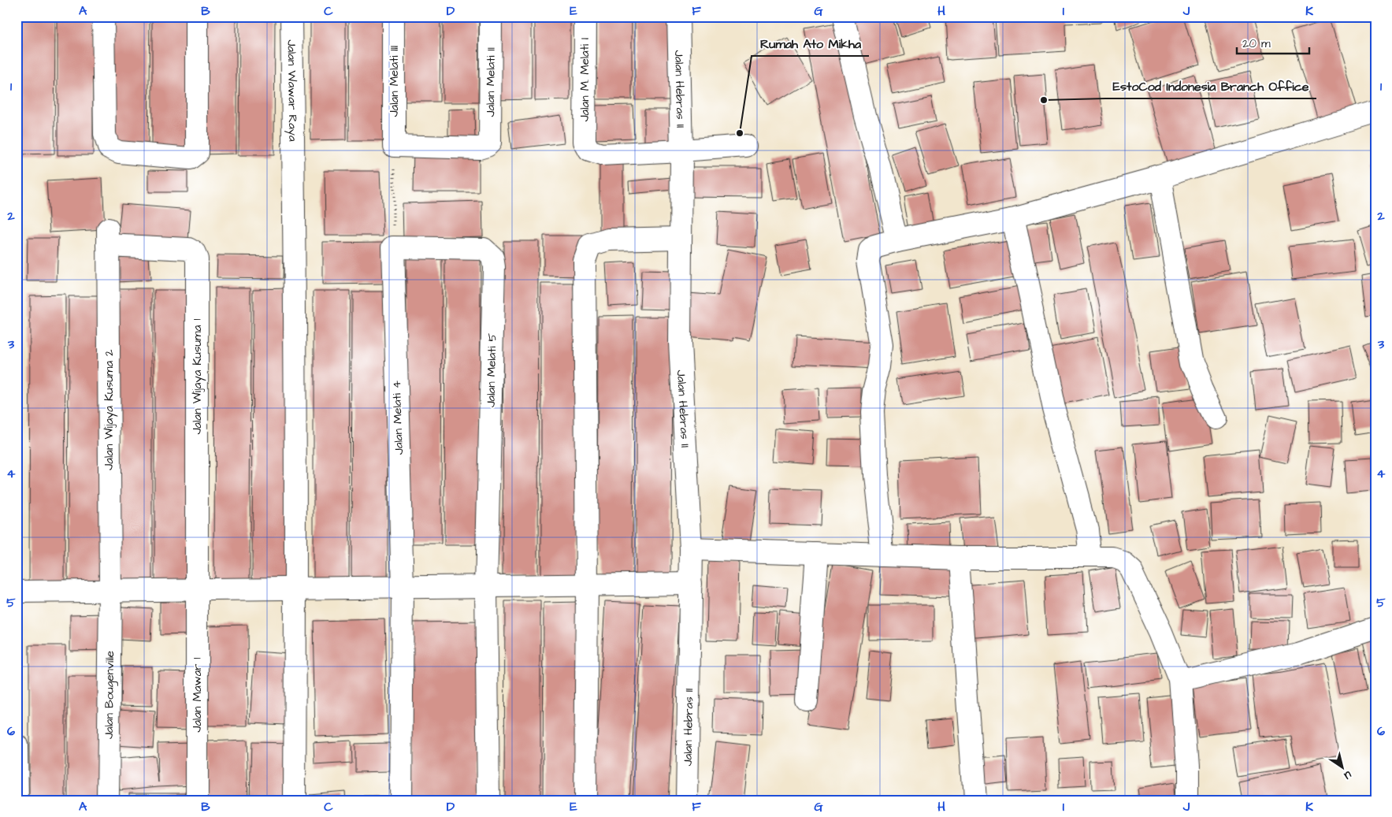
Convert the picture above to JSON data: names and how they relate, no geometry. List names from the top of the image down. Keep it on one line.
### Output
{"streets":{"street":["Jalan M. Melati I","Jalan Melati III","Jalan Melati II","Jalan Hebras II","Jalan Wawar Raya","Jalan Melati 5","Jalan Wijaya Kusuma 1","Jalan Wijaya Kusuma 2","Jalan Melati 4","Jalan Mawar 1","Jalan Bougenville"]},"crossings":[["Jalan M. Melati I","Jalan Hebras II"],["Jalan Melati III","Jalan Melati II"],["Jalan Melati 5","Jalan Melati 4"],["Jalan Wijaya Kusuma 1","Jalan Wijaya Kusuma 2"],["Jalan Wijaya Kusuma 1","Jalan Mawar 1"],["Jalan Wijaya Kusuma 2","Jalan Bougenville"]],"places":["EstoCod Indonesia Branch Office","Rumah Ato Mikha"],"scale_bar":"20 m","north":"bottom right","grid":{"columns":["A","B","C","D","E","F","G","H","I","J","K"],"rows":["1","2","3","4","5","6"]}}
